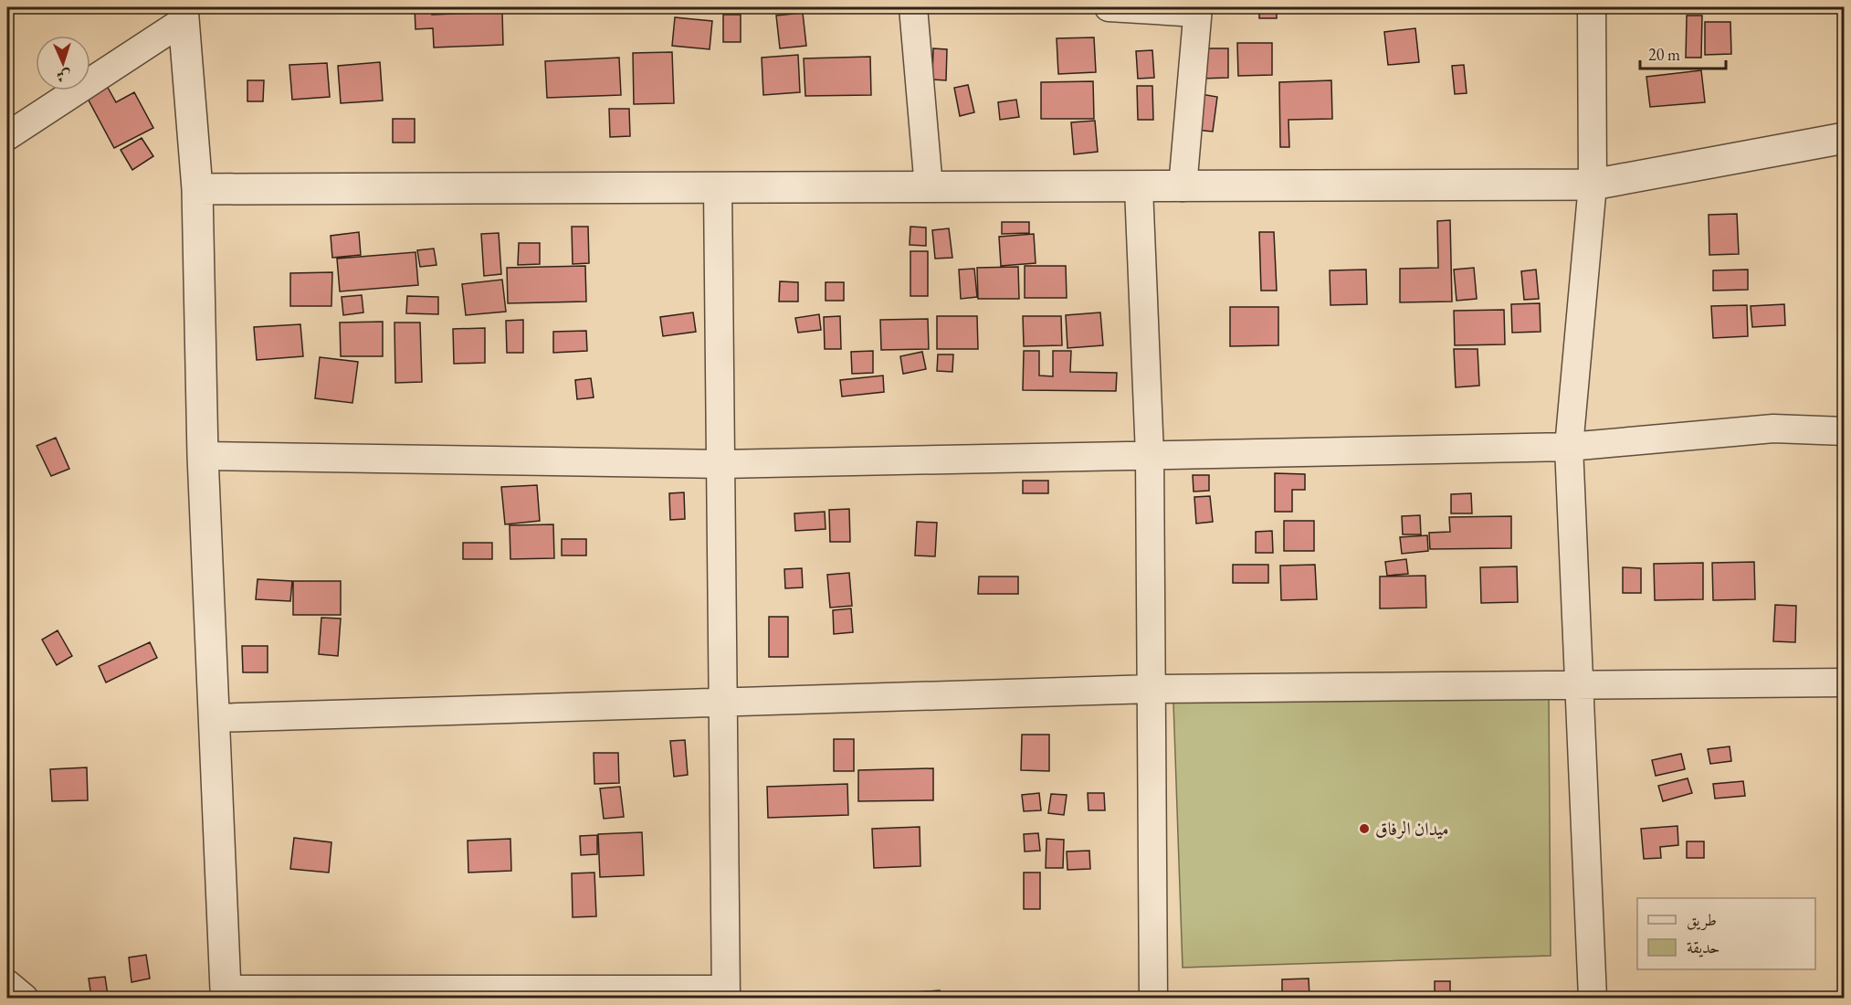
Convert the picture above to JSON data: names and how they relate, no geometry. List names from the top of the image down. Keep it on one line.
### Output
{"places":["ميدان الرفاق"],"legend":["طريق","حديقة"],"scale_bar":"20 m","north":"bottom"}
